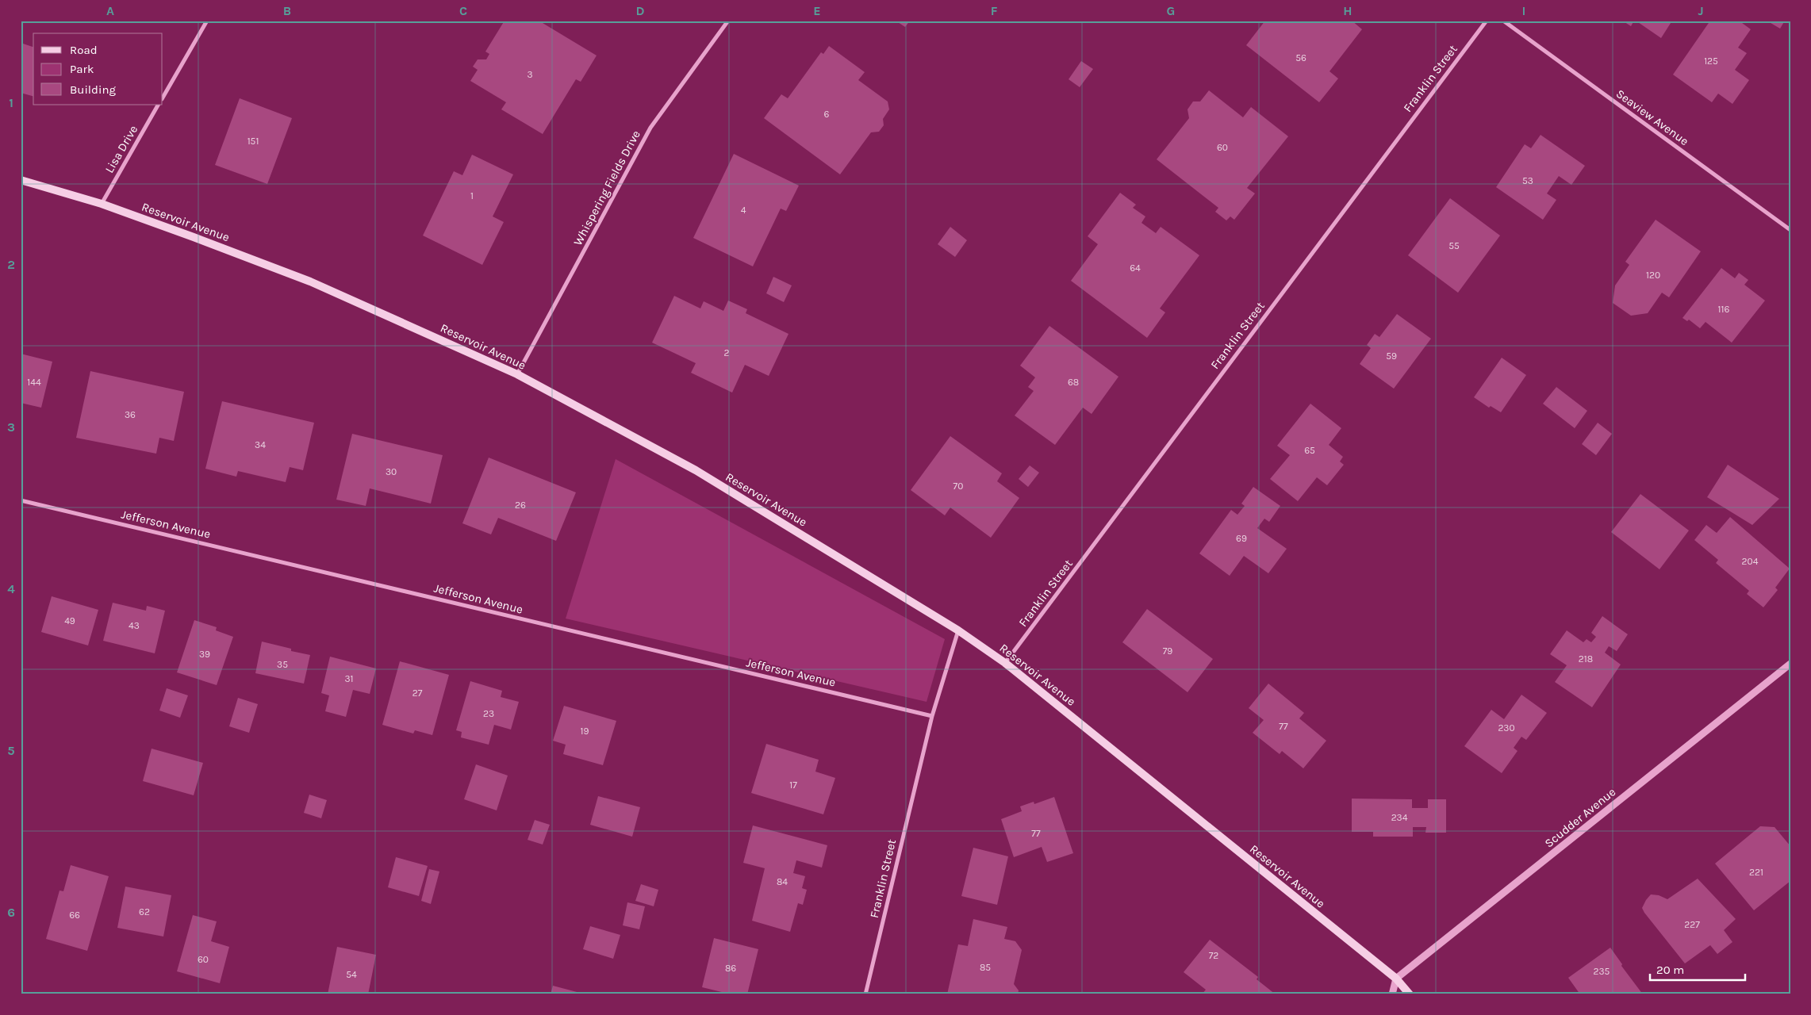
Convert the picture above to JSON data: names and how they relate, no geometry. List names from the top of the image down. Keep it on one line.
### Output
{"streets":{"main road":["Reservoir Avenue"],"street":["Franklin Street","Seaview Avenue","Lisa Drive","Whispering Fields Drive","Jefferson Avenue","Scudder Avenue"]},"crossings":[["Franklin Street","Reservoir Avenue"],["Franklin Street","Jefferson Avenue"],["Lisa Drive","Reservoir Avenue"],["Whispering Fields Drive","Reservoir Avenue"],["Reservoir Avenue","Scudder Avenue"]],"house_numbers":["56","125","3","6","151","60","53","1","4","55","64","120","116","2","59","144","68","36","34","65","30","70","26","69","204","49","43","79","39","218","35","31","27","23","77","230","19","17","234","77","221","84","62","66","227","72","60","85","86","235","54"],"legend":["Road","Park","Building"],"scale_bar":"20 m","grid":{"columns":["A","B","C","D","E","F","G","H","I","J"],"rows":["1","2","3","4","5","6"]}}
